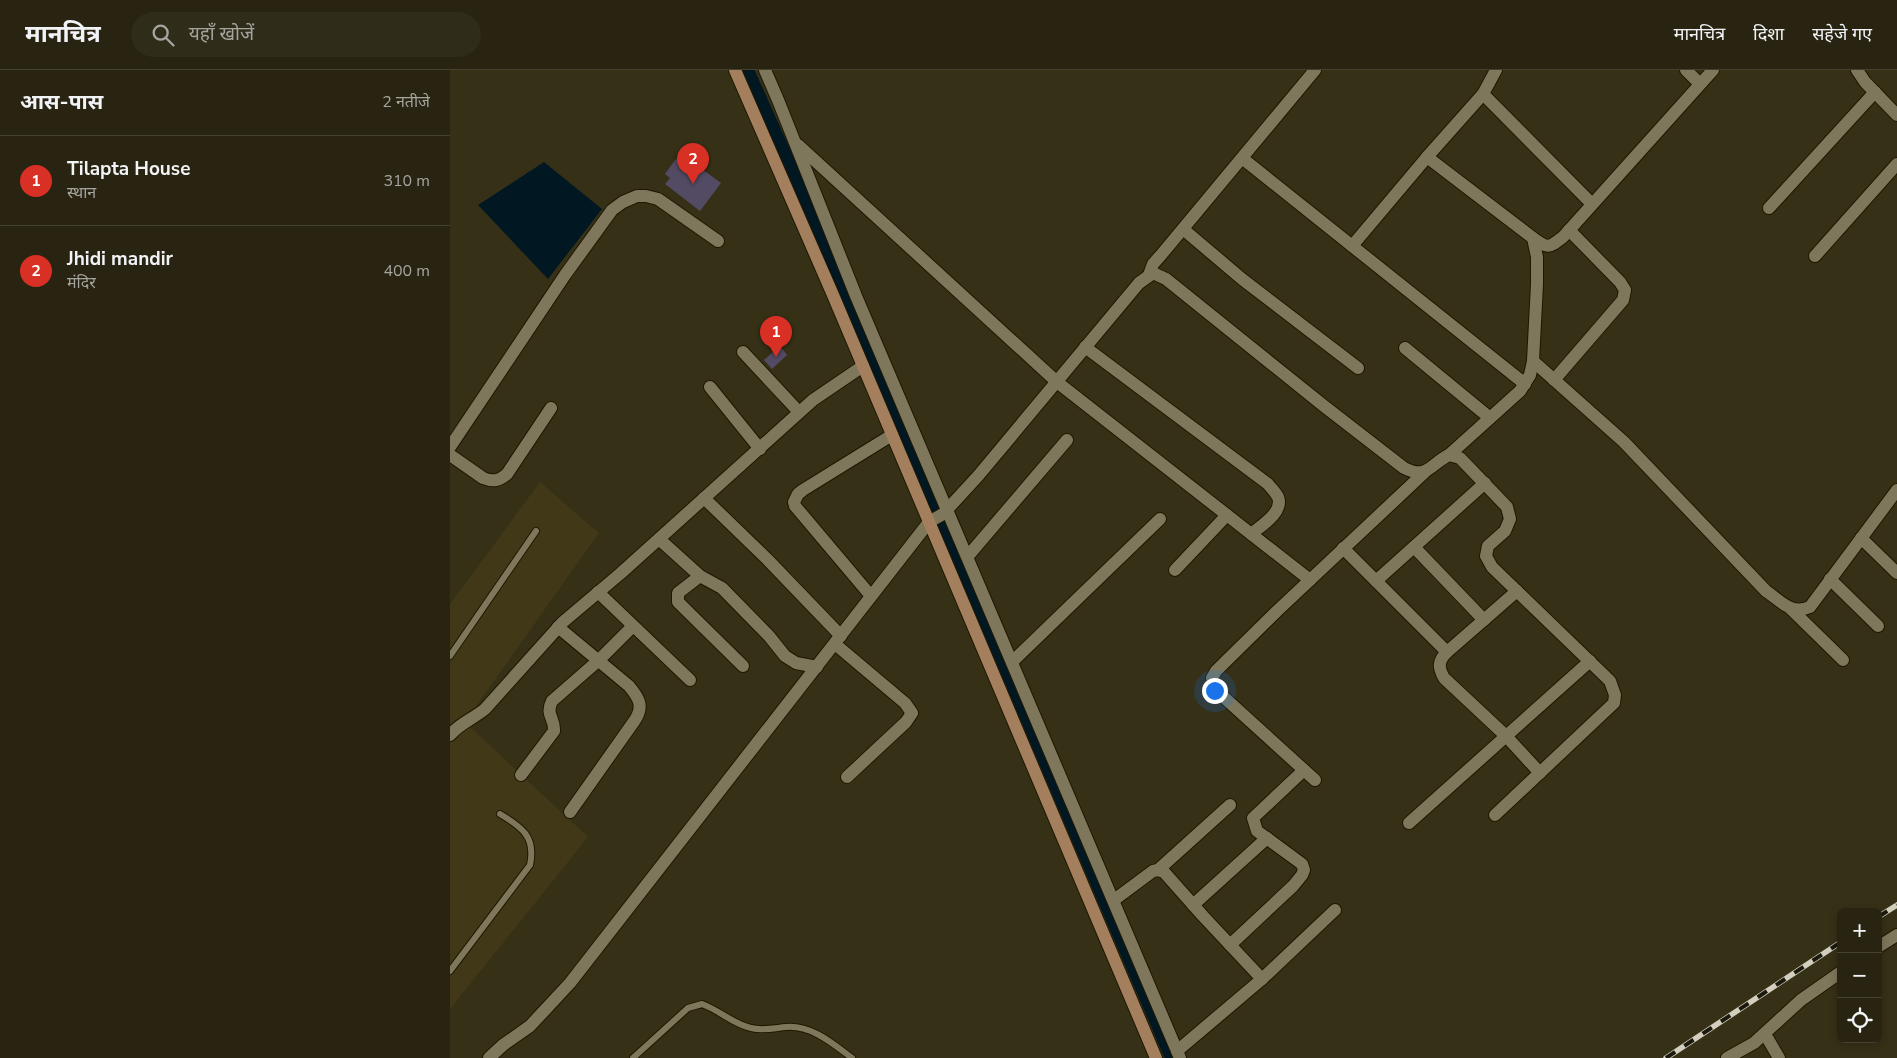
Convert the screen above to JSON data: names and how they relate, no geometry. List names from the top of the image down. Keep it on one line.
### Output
{"page":{"header":"मानचित्र","search":"यहाँ खोजें","nav":["मानचित्र","दिशा","सहेजे गए"],"heading":["आस-पास","2 नतीजे"],"list":[{"mark":"1","name":"Tilapta House","note":"स्थान","value":"310 m"},{"mark":"2","name":"Jhidi mandir","note":"मंदिर","value":"400 m"}],"pins":["2","1"],"map_buttons":["+","−"]}}
